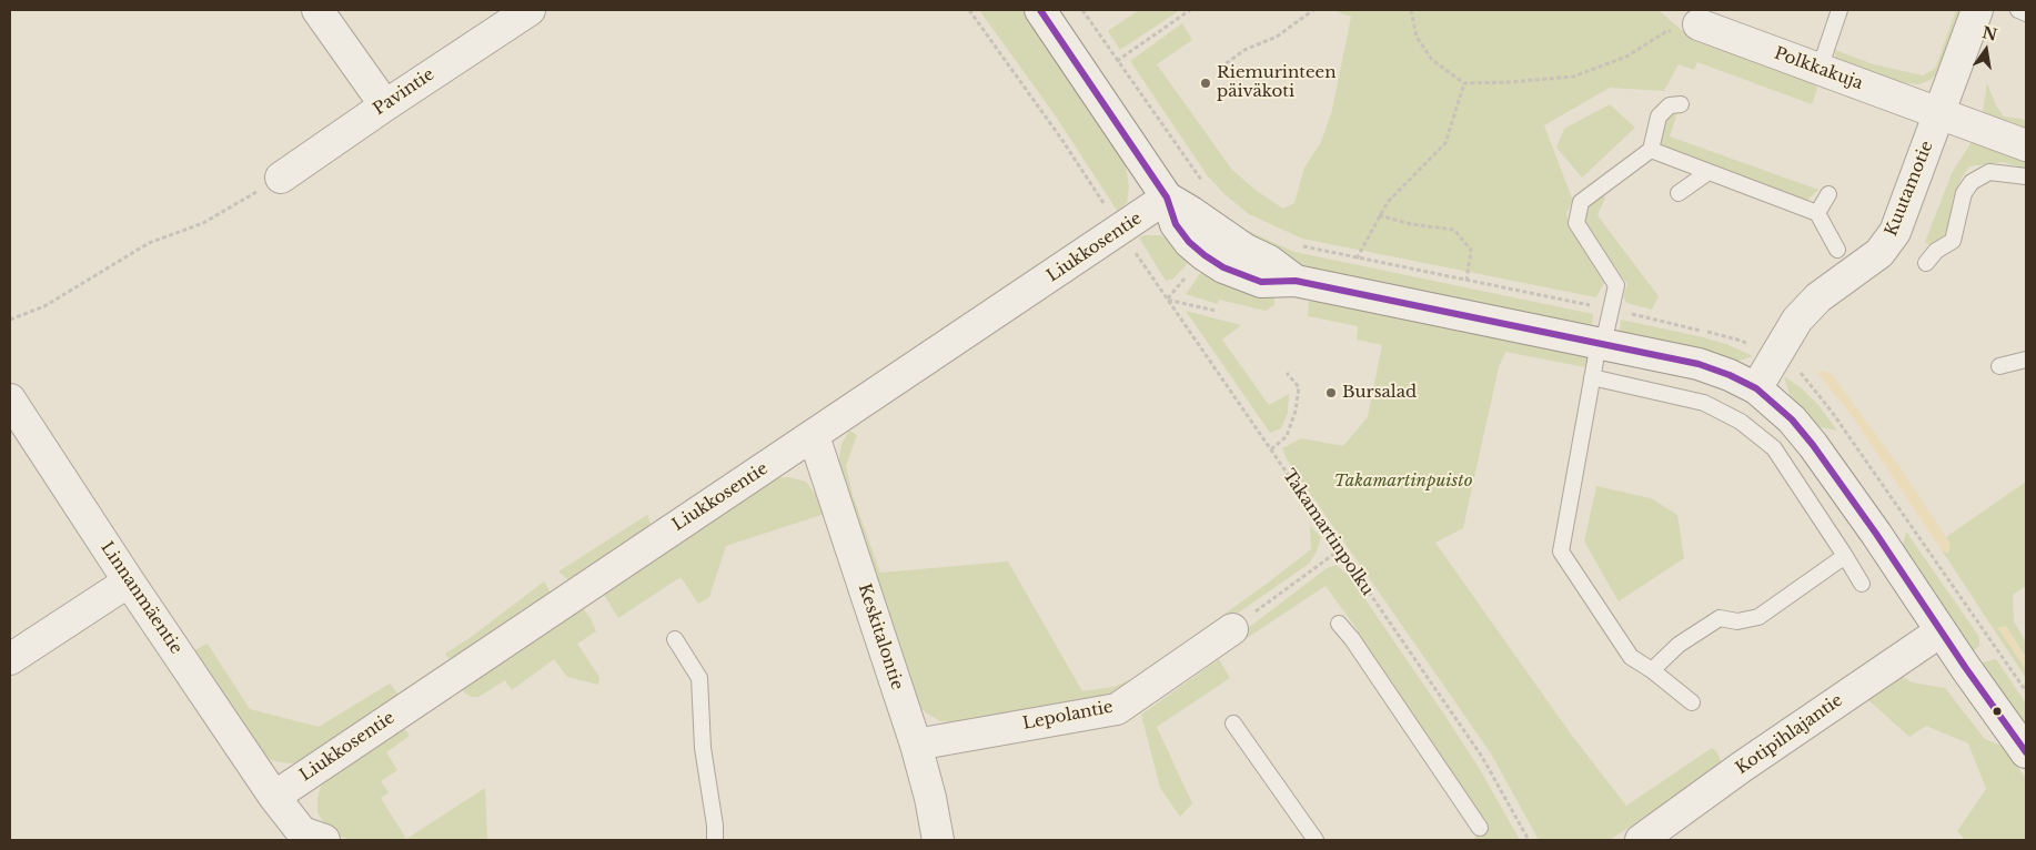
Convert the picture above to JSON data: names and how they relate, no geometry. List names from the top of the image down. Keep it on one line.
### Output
{"streets":{"street":["Polkkakuja","Pavintie","Kuutamotie","Liukkosentie","Linnanmäentie","Keskitalontie","Lepolantie","Kotipihlajantie"],"path":["Takamartinpolku"]},"crossings":[["Polkkakuja","Kuutamotie"],["Liukkosentie","Takamartinpolku"],["Liukkosentie","Linnanmäentie"],["Liukkosentie","Keskitalontie"],["Keskitalontie","Lepolantie"]],"parks":["Takamartinpuisto"],"places":["Riemurinteen päiväkoti","Bursalad"],"north":"top"}
